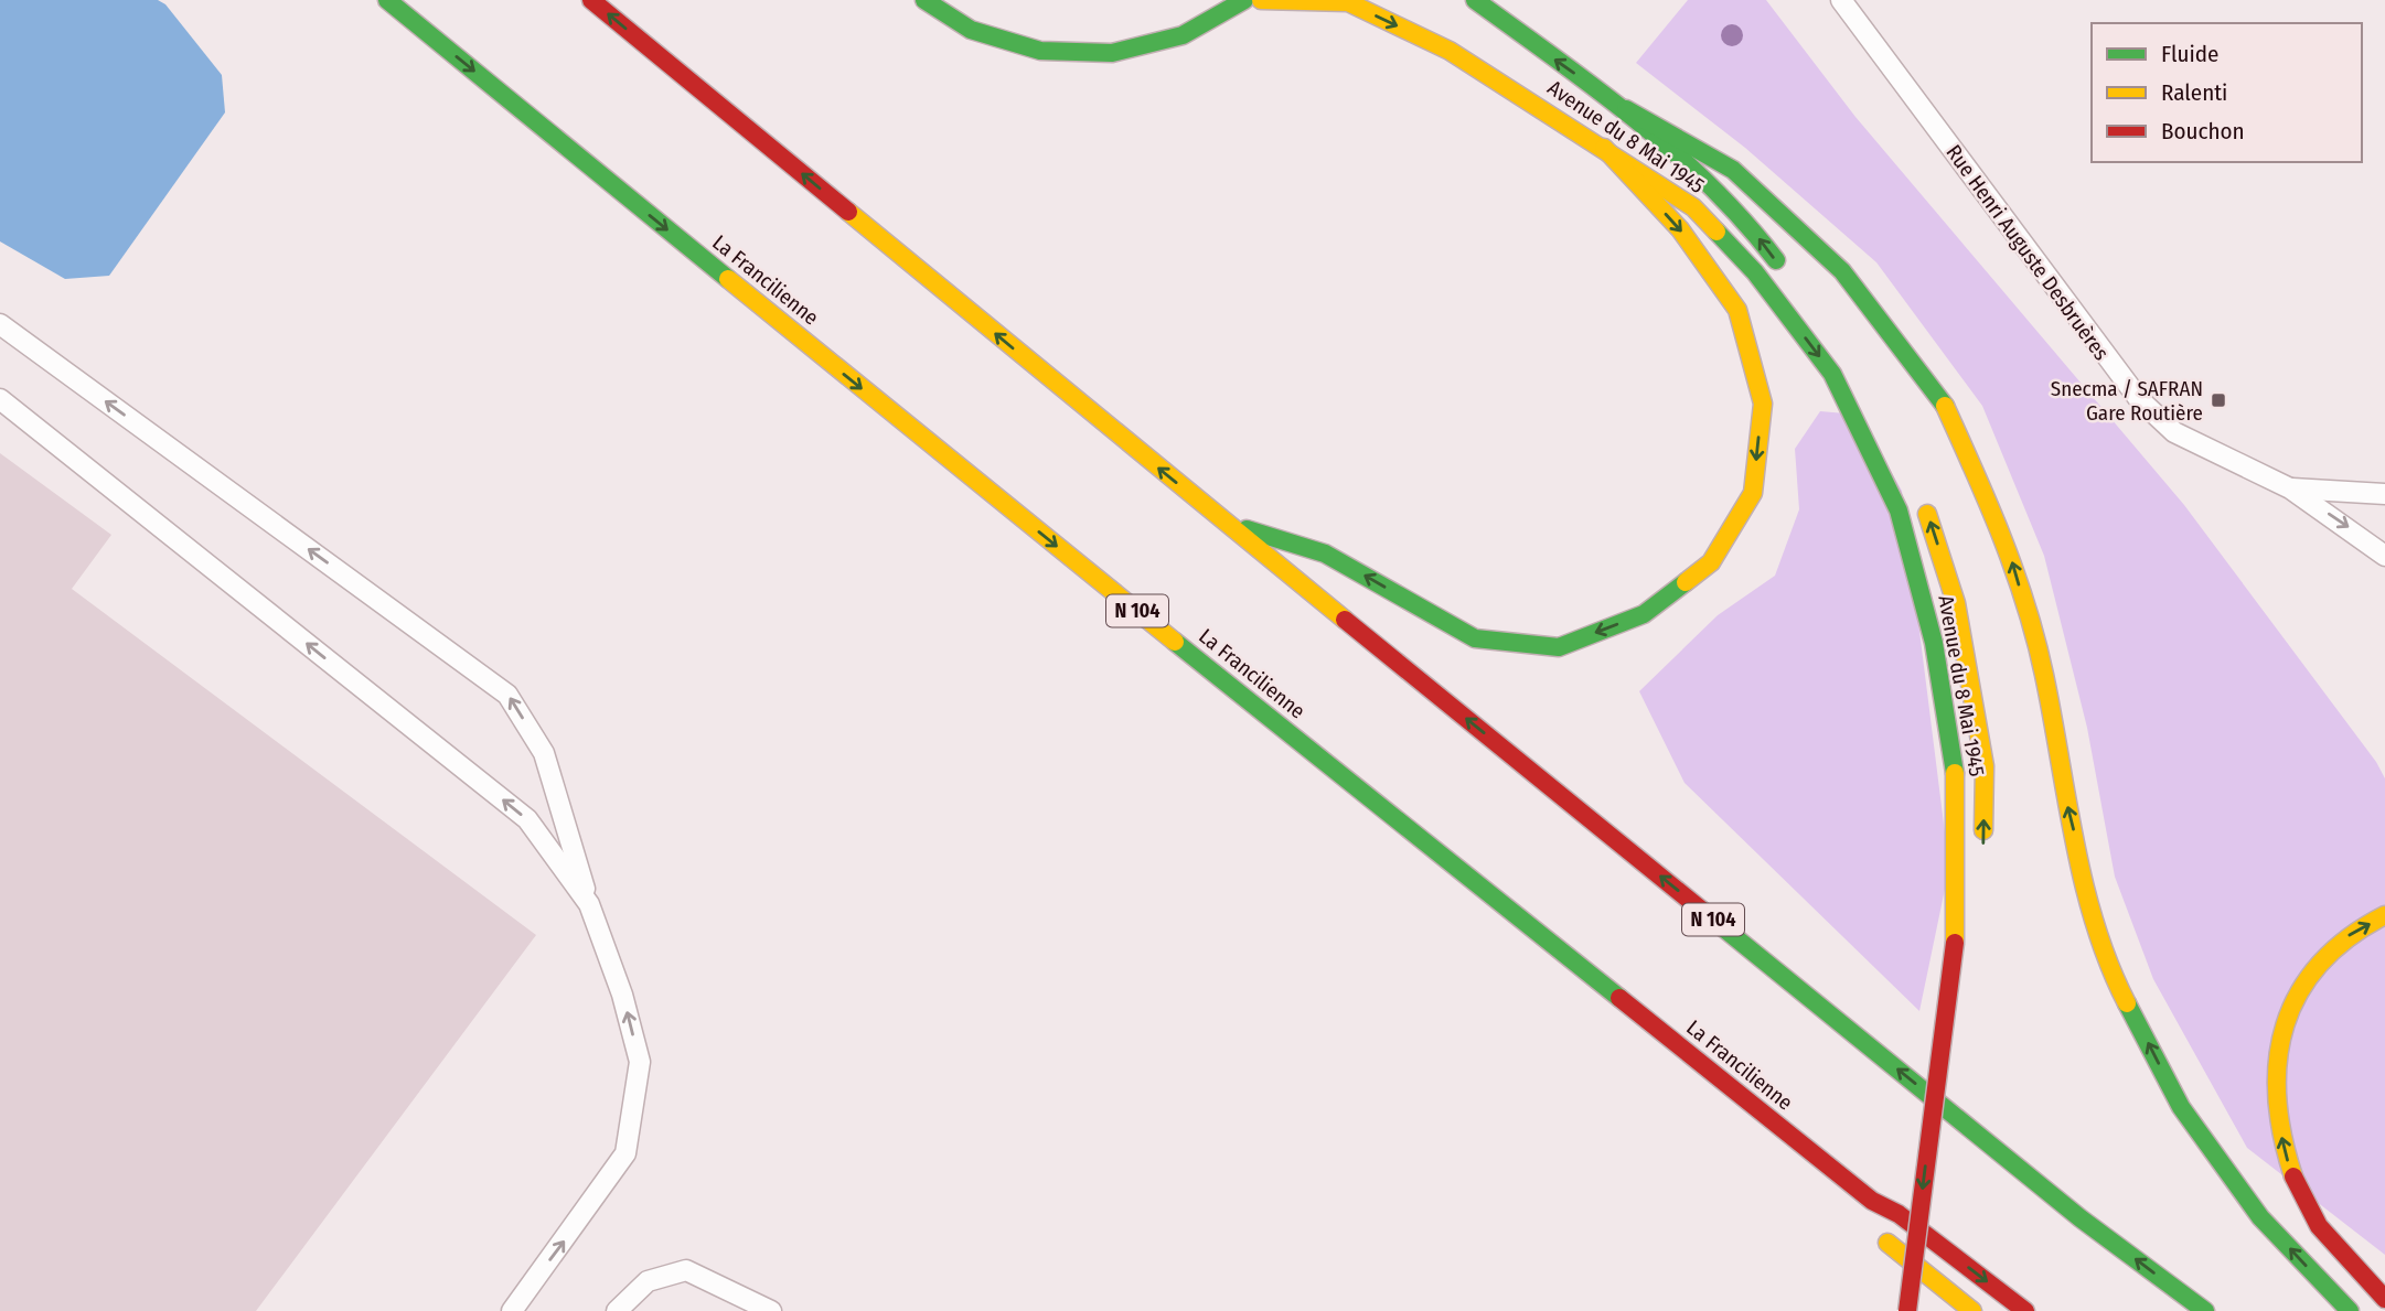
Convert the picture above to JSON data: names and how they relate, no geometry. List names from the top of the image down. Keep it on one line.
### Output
{"streets":{"main road":["Avenue du 8 Mai 1945","La Francilienne","N 104"],"lane":["Rue Henri Auguste Desbruères"]},"places":{"transit":["Snecma / SAFRAN Gare Routière"]},"legend":["Fluide","Ralenti","Bouchon"]}
